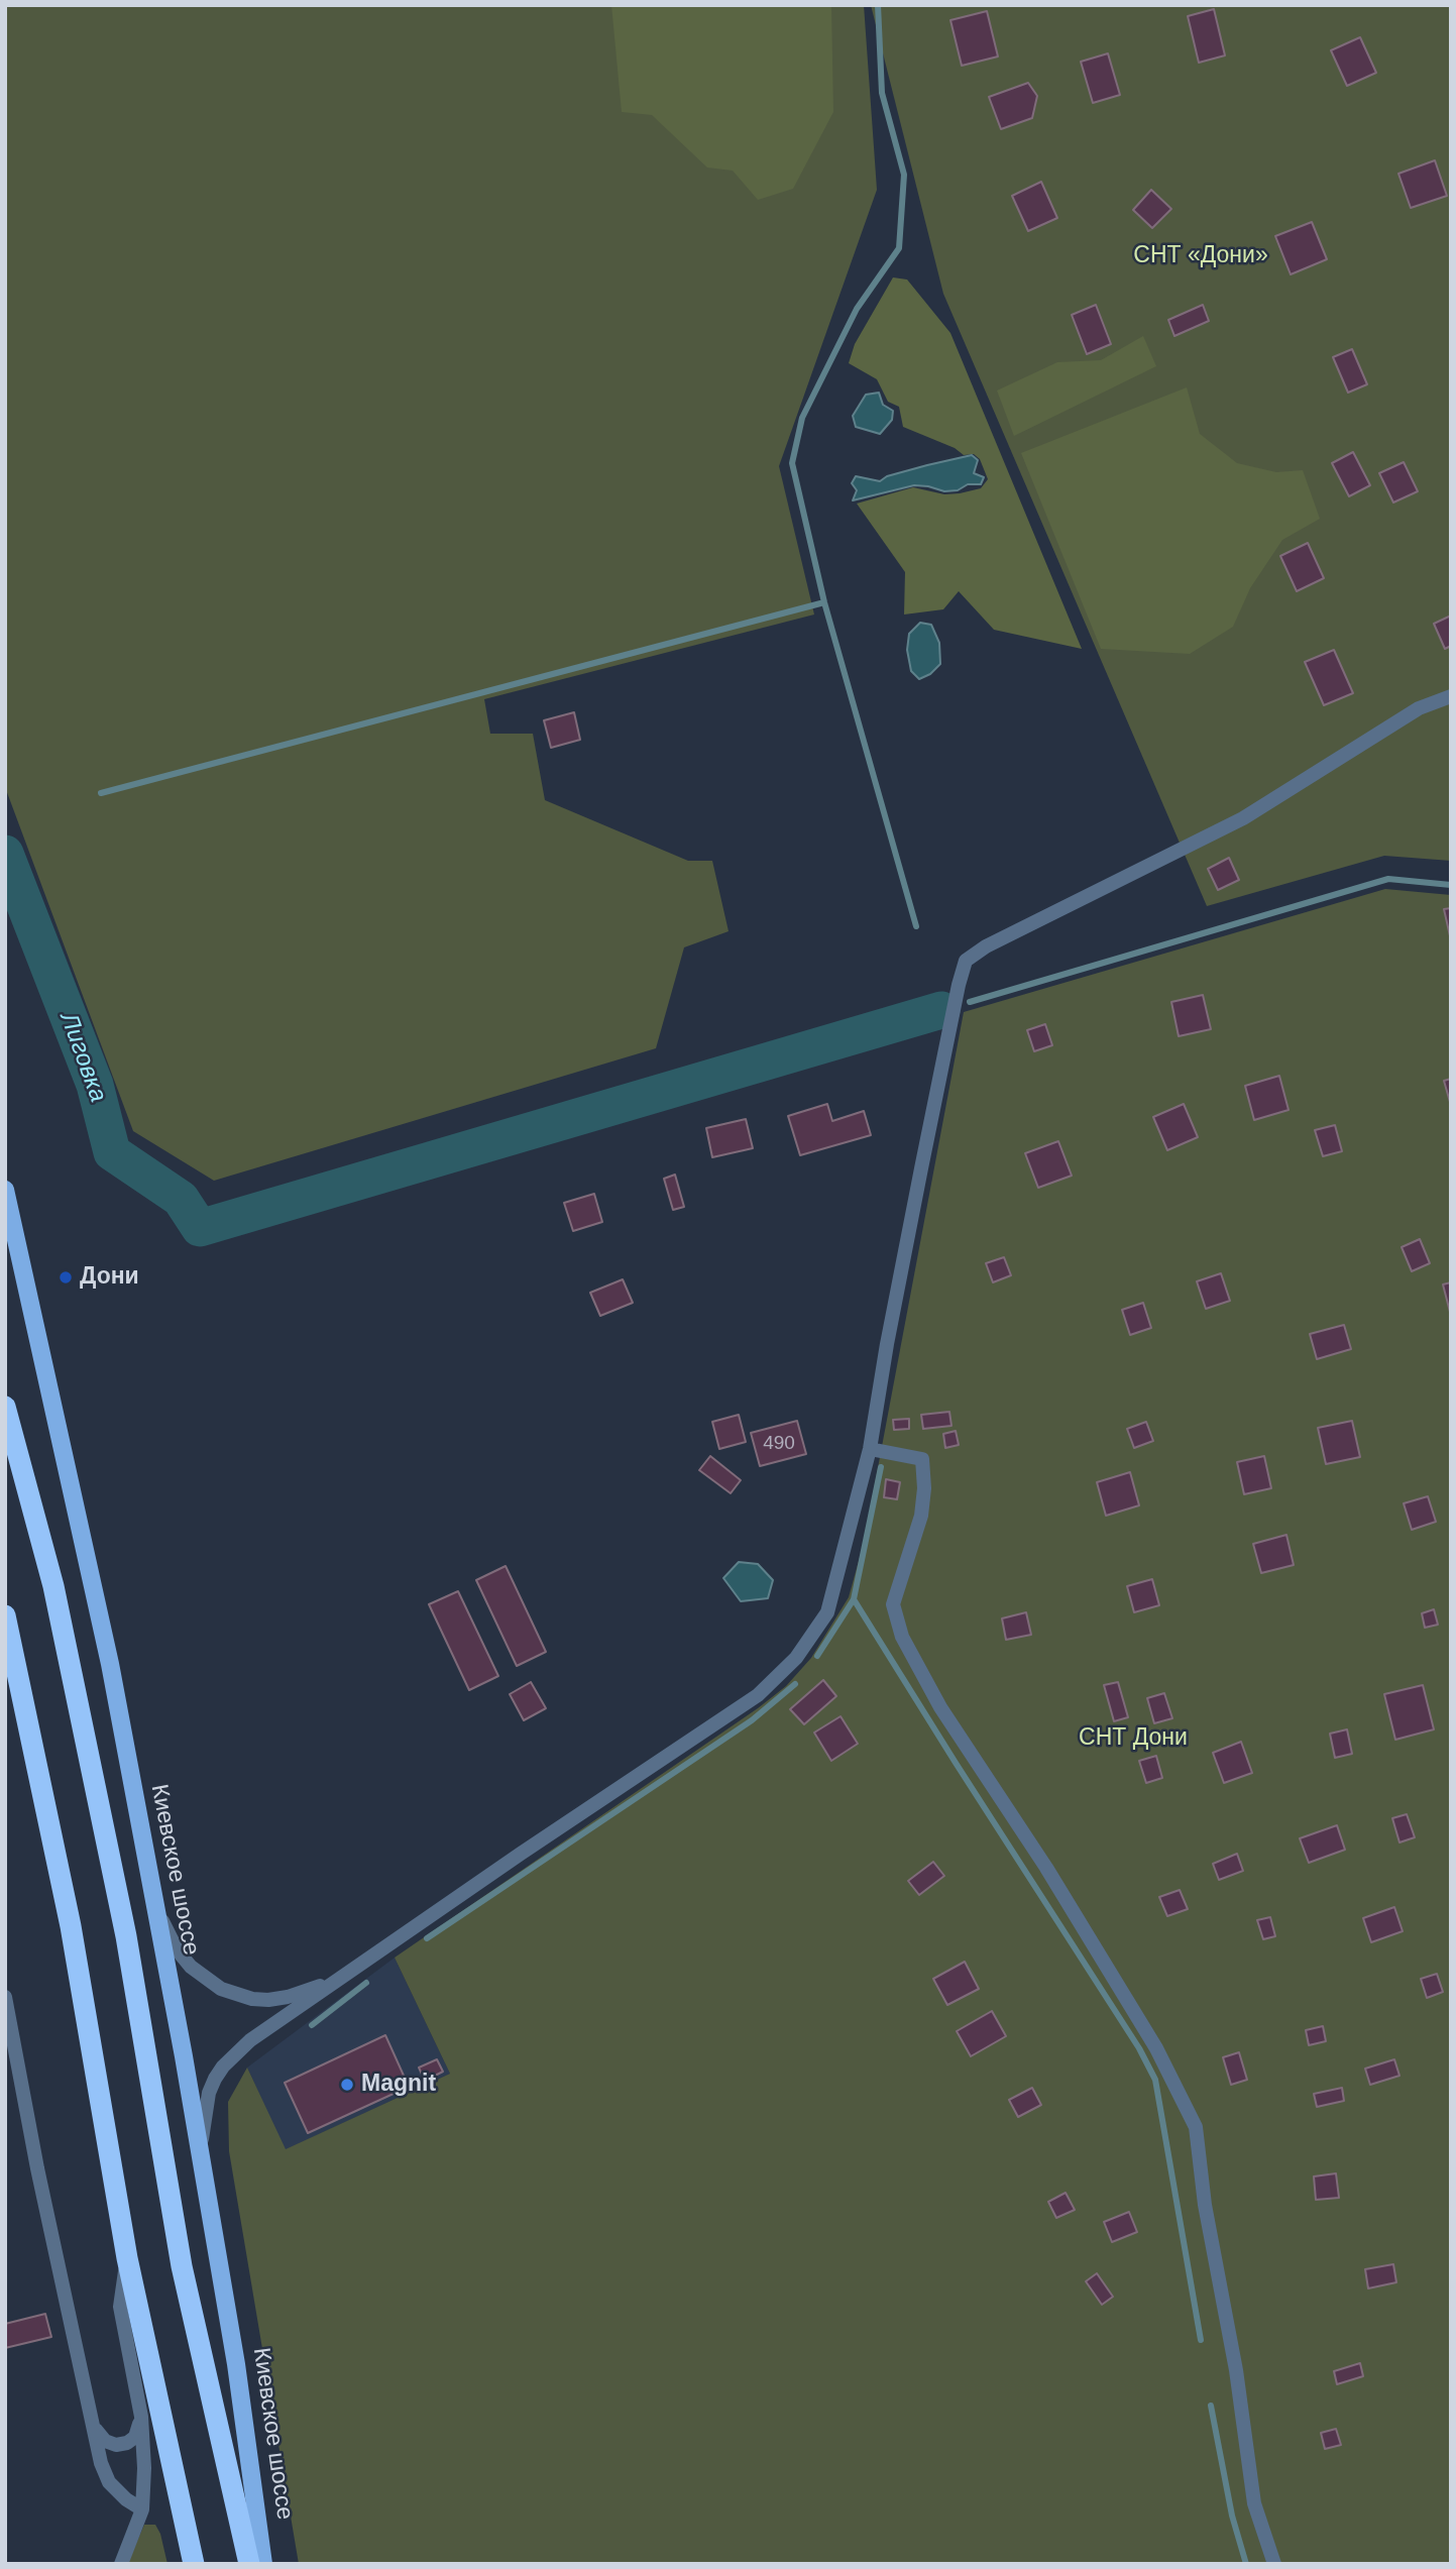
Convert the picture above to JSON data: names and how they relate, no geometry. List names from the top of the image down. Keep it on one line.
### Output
{"streets":{"main road":["Киевское шоссе"]},"water":["Лиговка"],"parks":["СНТ «Дони»","СНТ Дони"],"places":["Дони","Magnit"],"house_numbers":["490"]}
